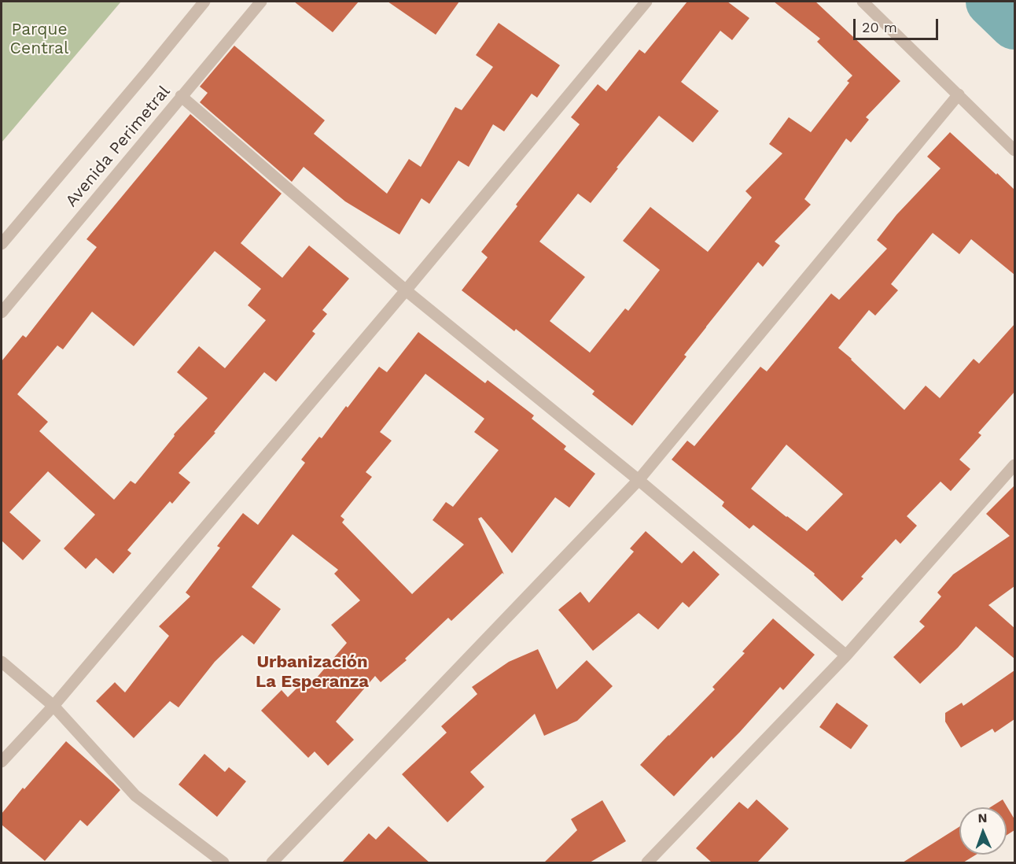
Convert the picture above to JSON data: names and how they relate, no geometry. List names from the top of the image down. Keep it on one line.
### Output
{"streets":{"street":["Avenida Perimetral"]},"districts":["Urbanización La Esperanza"],"parks":["Parque Central"],"scale_bar":"20 m","north":"top"}
